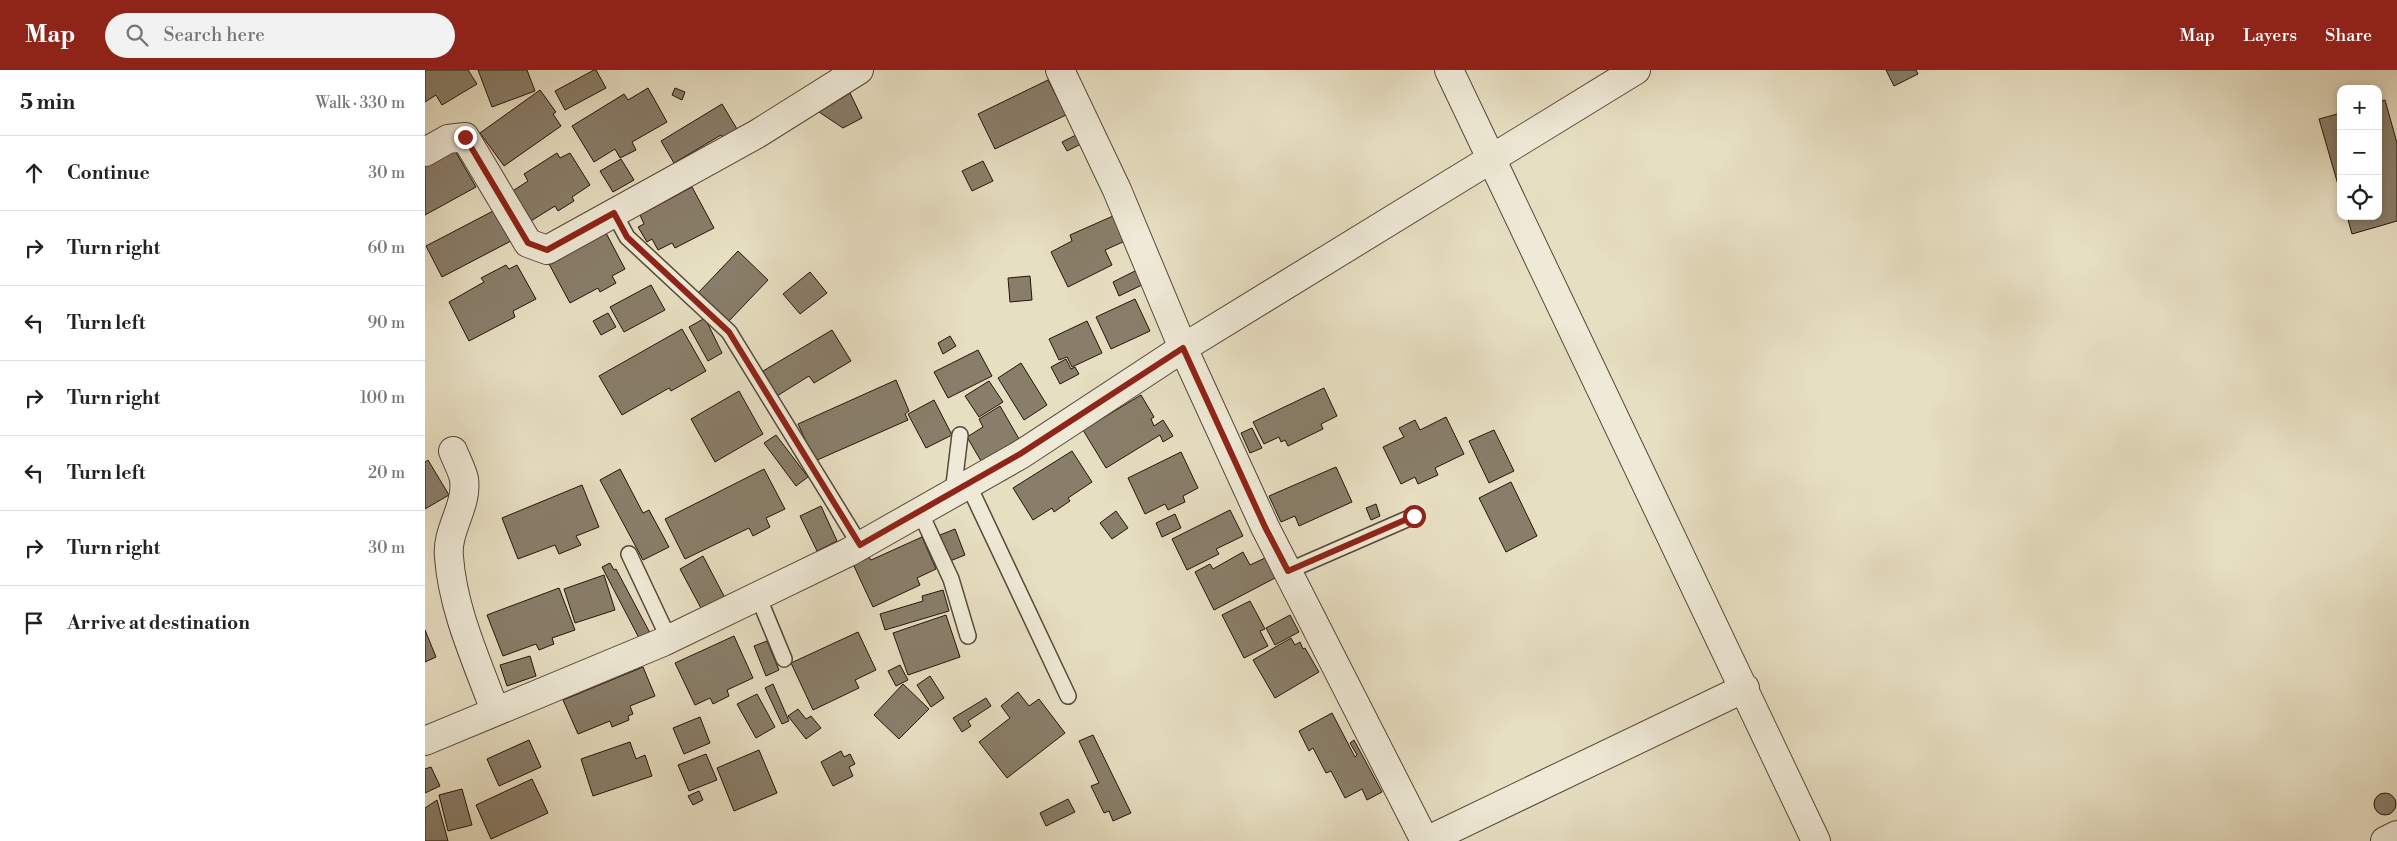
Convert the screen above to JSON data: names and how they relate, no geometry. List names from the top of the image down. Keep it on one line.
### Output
{"page":{"header":"Map","search":"Search here","nav":["Map","Layers","Share"],"heading":["5 min","Walk · 330 m"],"map_buttons":["+","−"],"list":[["Continue","30 m"],["Turn right","60 m"],["Turn left","90 m"],["Turn right","100 m"],["Turn left","20 m"],["Turn right","30 m"],"Arrive at destination"]}}
